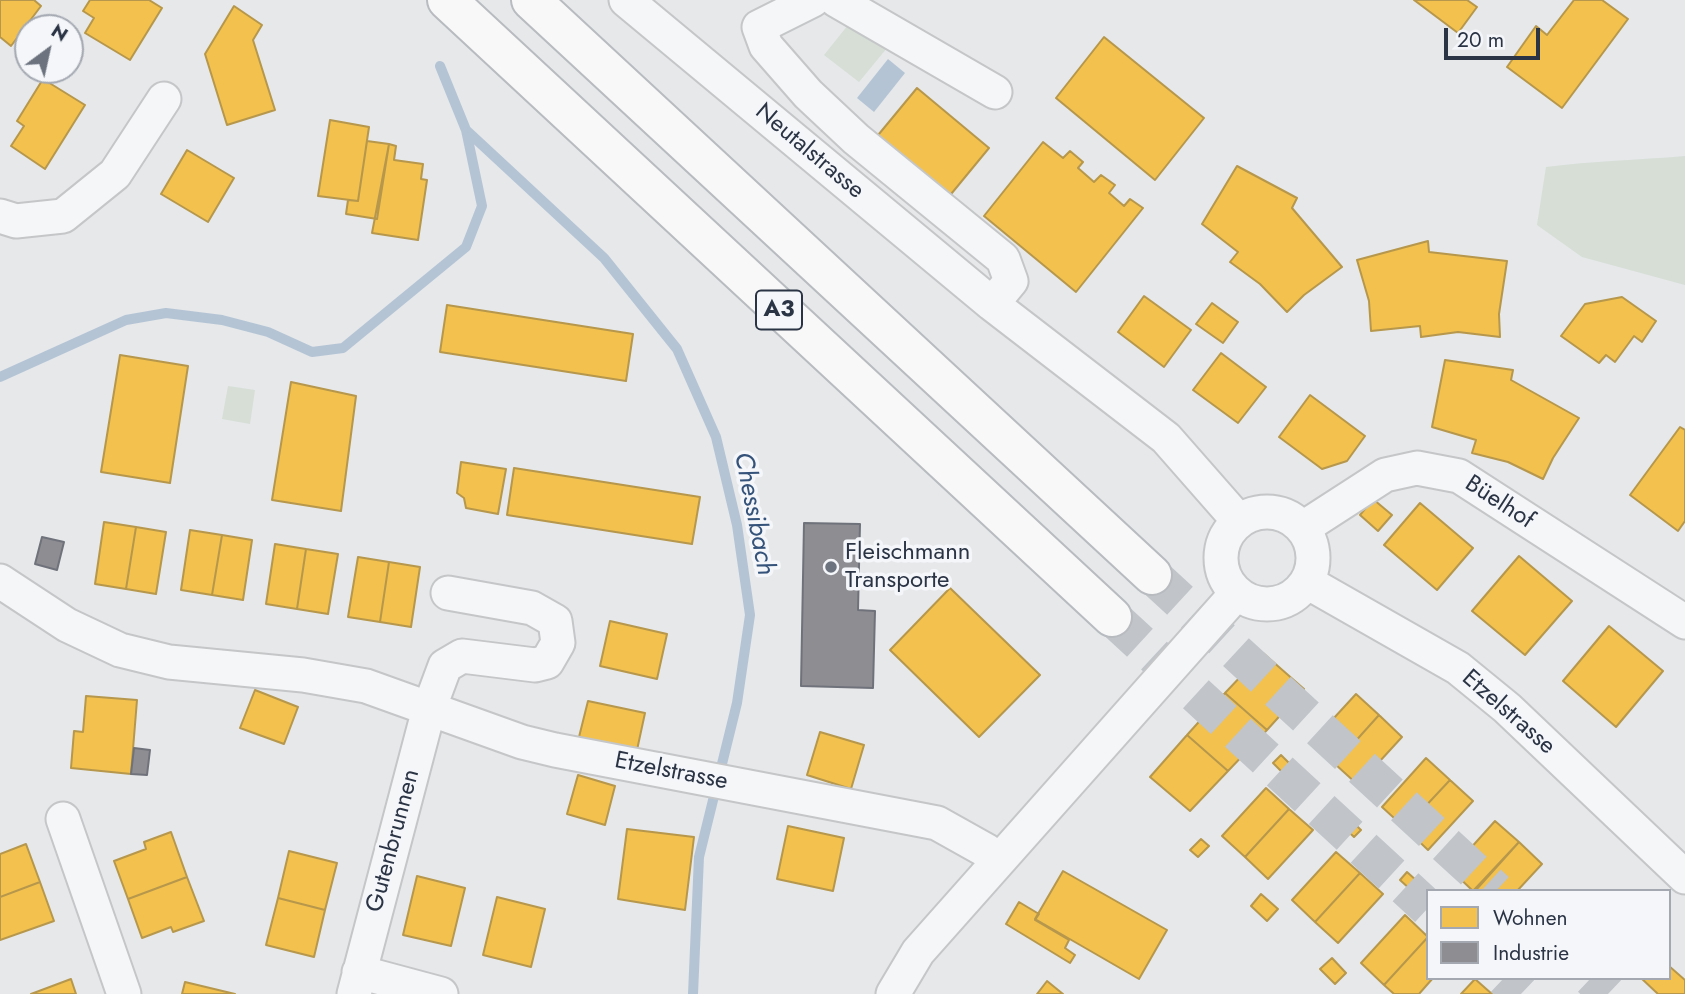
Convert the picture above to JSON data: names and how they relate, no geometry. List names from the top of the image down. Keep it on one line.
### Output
{"streets":{"highway":["A3"],"street":["Neutalstrasse","Büelhof","Etzelstrasse","Gutenbrunnen"]},"crossings":[["Neutalstrasse","Büelhof"],["Neutalstrasse","Etzelstrasse"],["Büelhof","Etzelstrasse"],["Etzelstrasse","Gutenbrunnen"]],"water":["Chessibach"],"places":["Fleischmann Transporte"],"legend":["Wohnen","Industrie"],"scale_bar":"20 m","north":"top right"}
